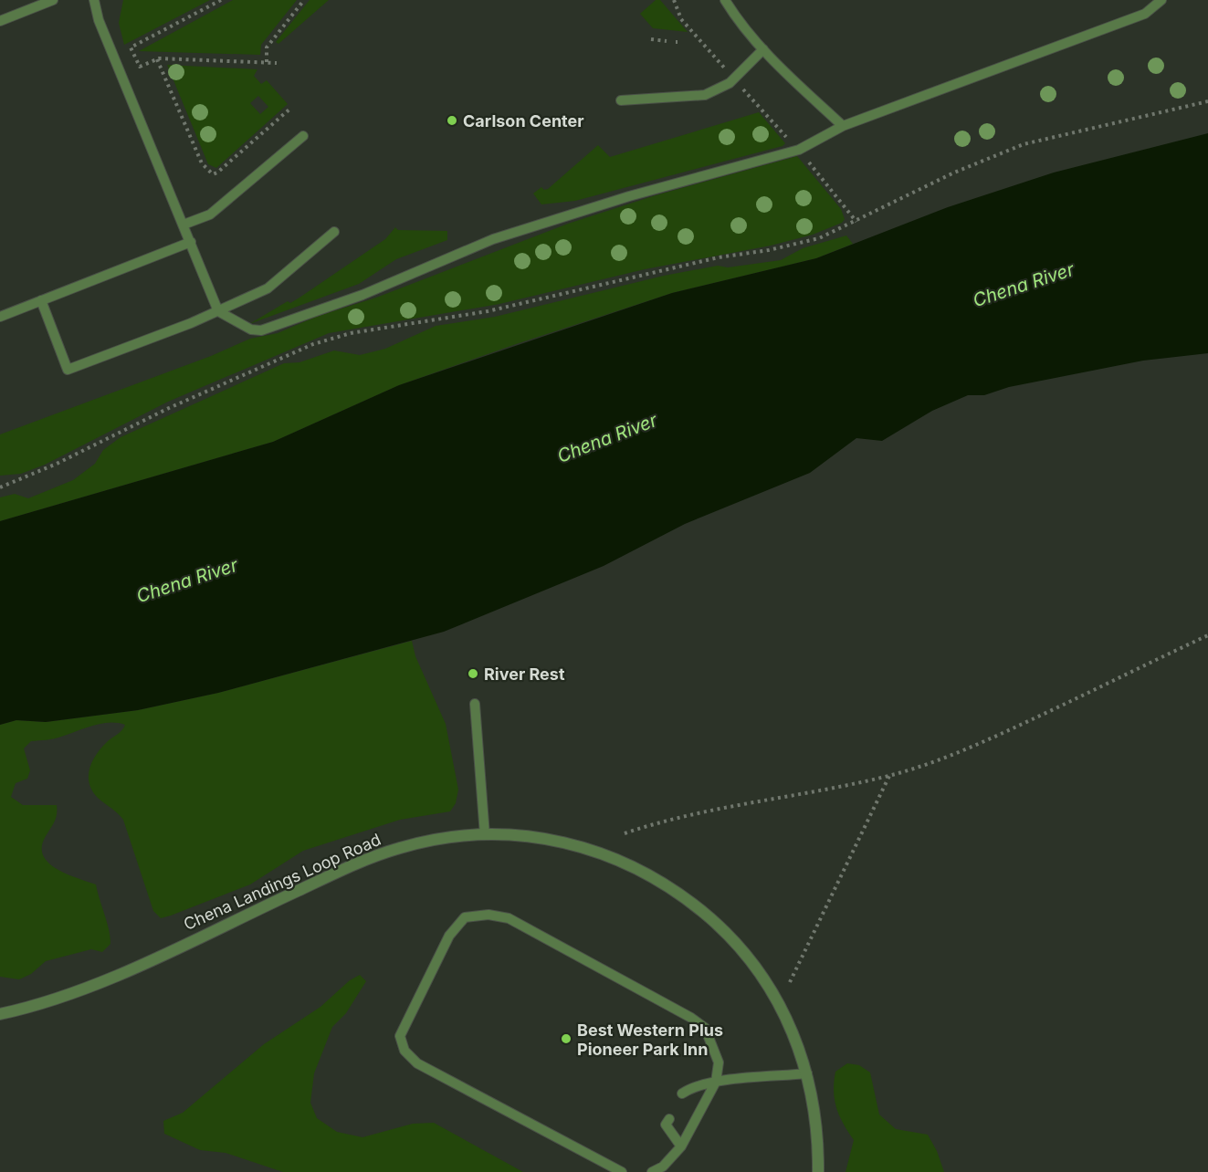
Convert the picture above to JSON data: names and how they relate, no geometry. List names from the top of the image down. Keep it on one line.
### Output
{"streets":{"street":["Chena Landings Loop Road"]},"water":["Chena River"],"places":["Carlson Center","River Rest","Best Western Plus Pioneer Park Inn"]}
